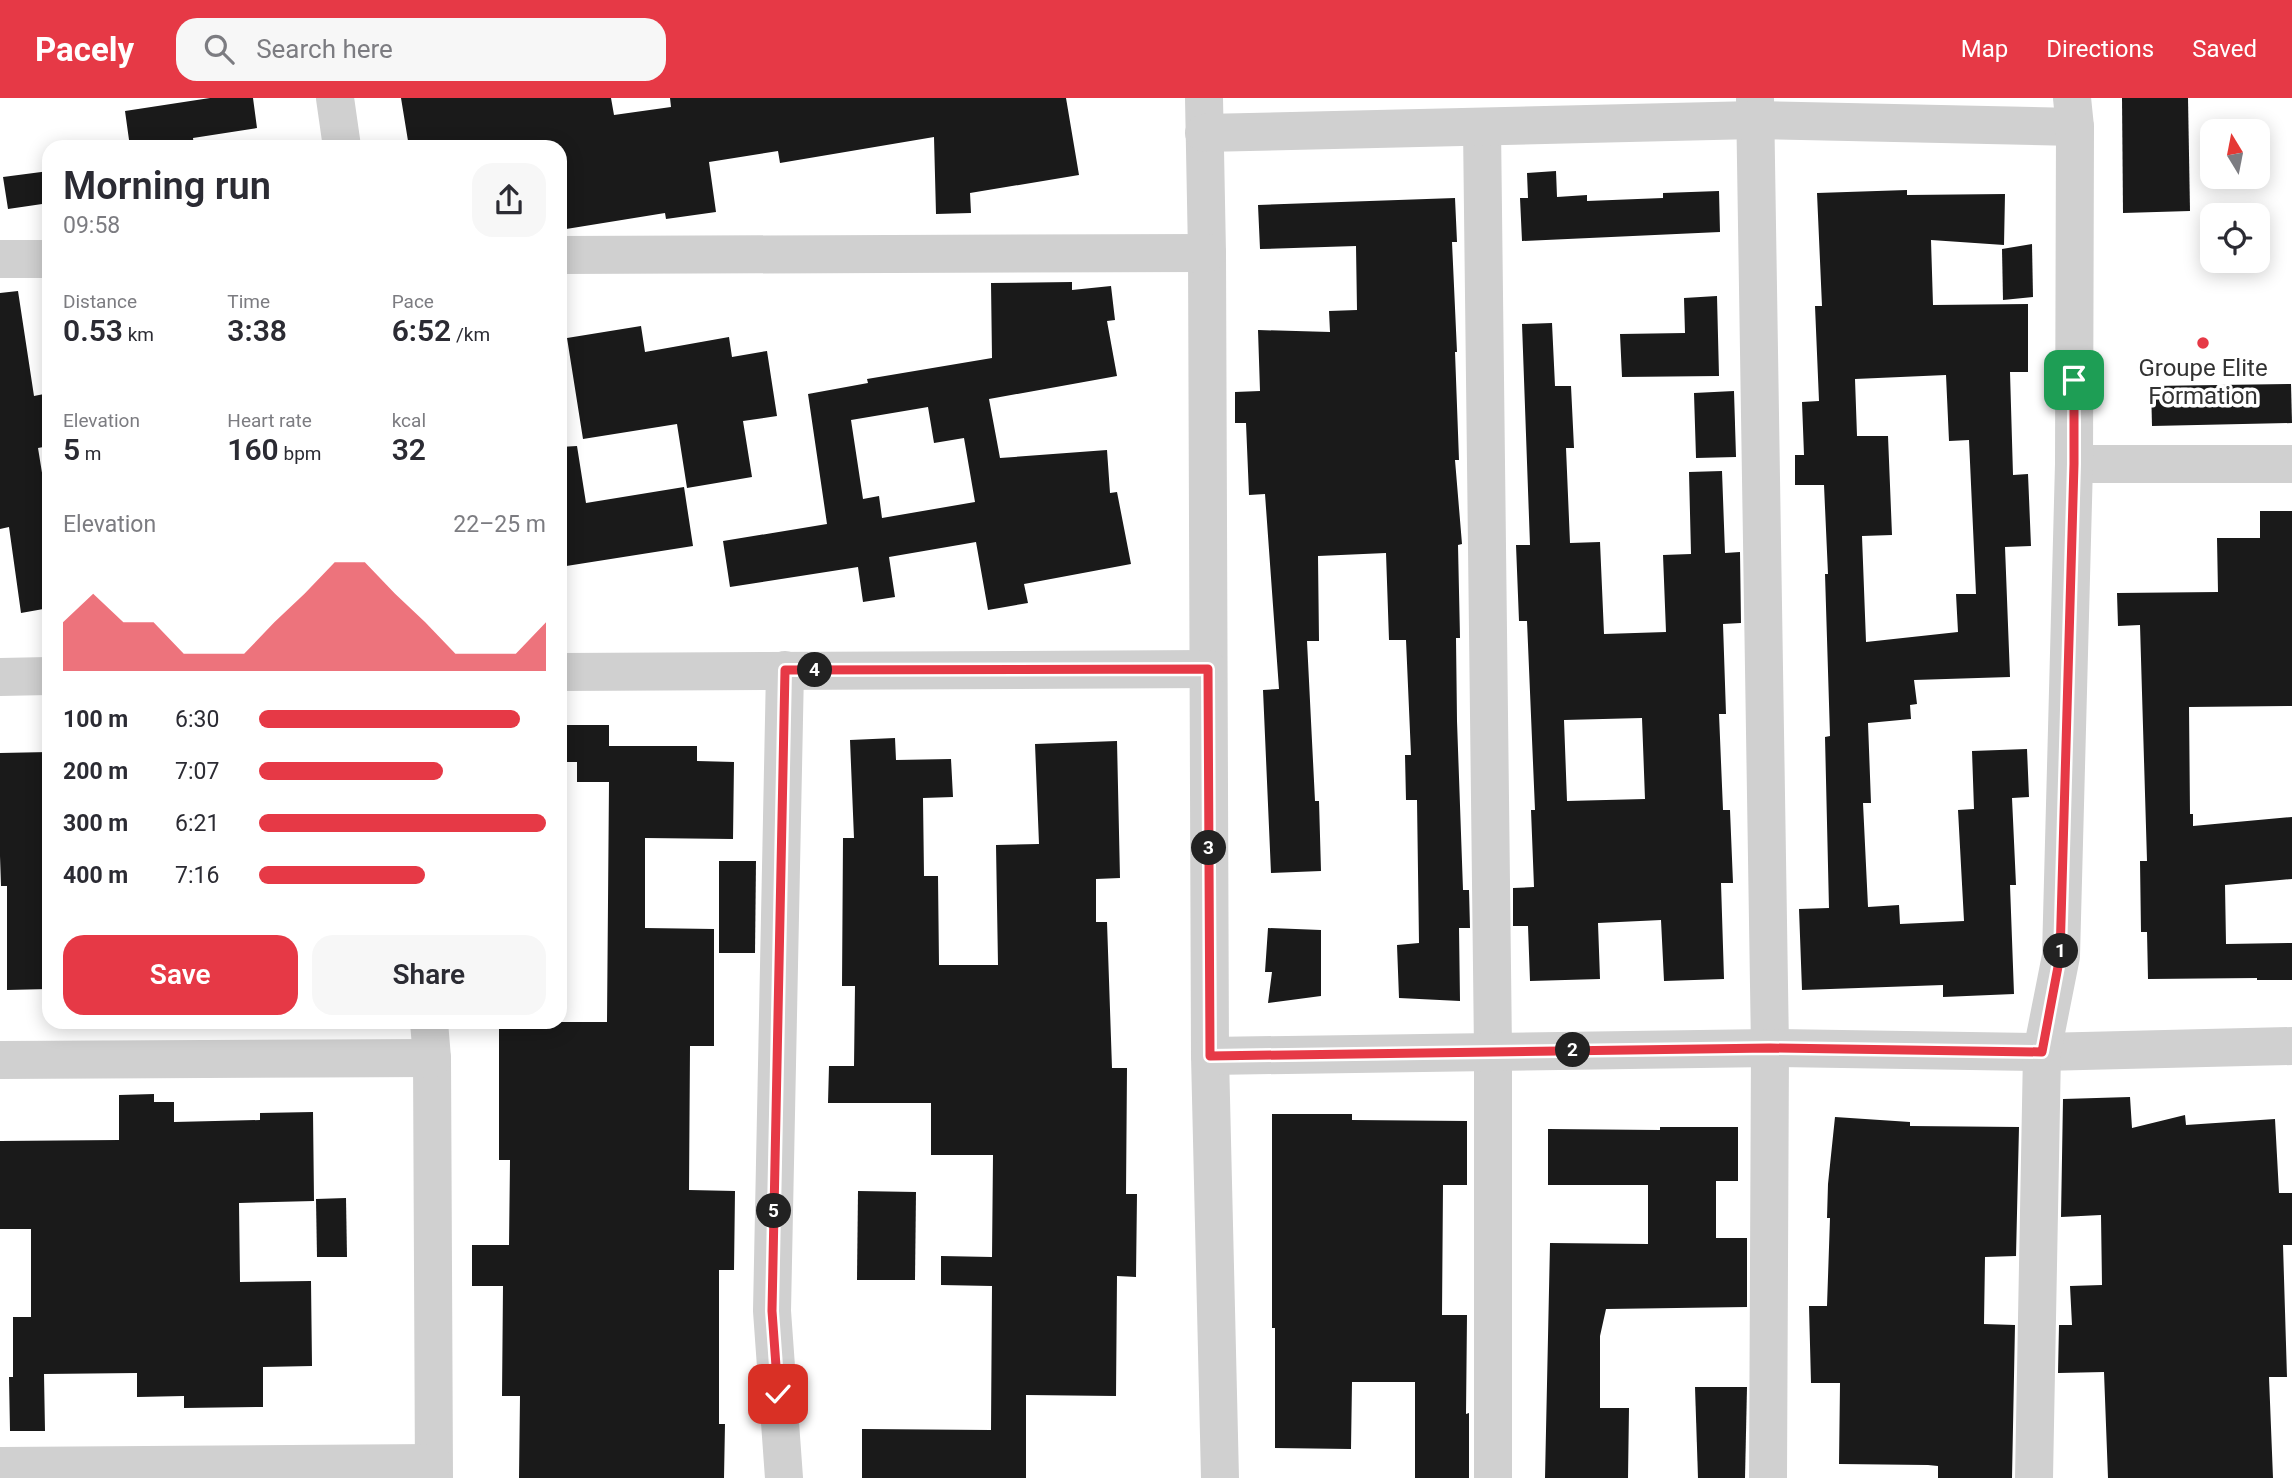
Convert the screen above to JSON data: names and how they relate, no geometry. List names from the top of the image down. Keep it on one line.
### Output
{"places":["Groupe Elite Formation"],"north":"top","page":{"header":"Pacely","search":"Search here","nav":["Map","Directions","Saved"],"heading":["Morning run","09:58"],"stats":[["Distance","0.53 km"],["Time","3:38"],["Pace","6:52 /km"],["Elevation","5 m"],["Heart rate","160 bpm"],["kcal","32"]],"chart":["Elevation","22–25 m"],"pins":["4","3","1","2","5"],"list":[{"name":"100 m","note":"6:30"},{"name":"200 m","note":"7:07"},{"name":"300 m","note":"6:21"},{"name":"400 m","note":"7:16"}],"buttons":["Save","Share"]}}
